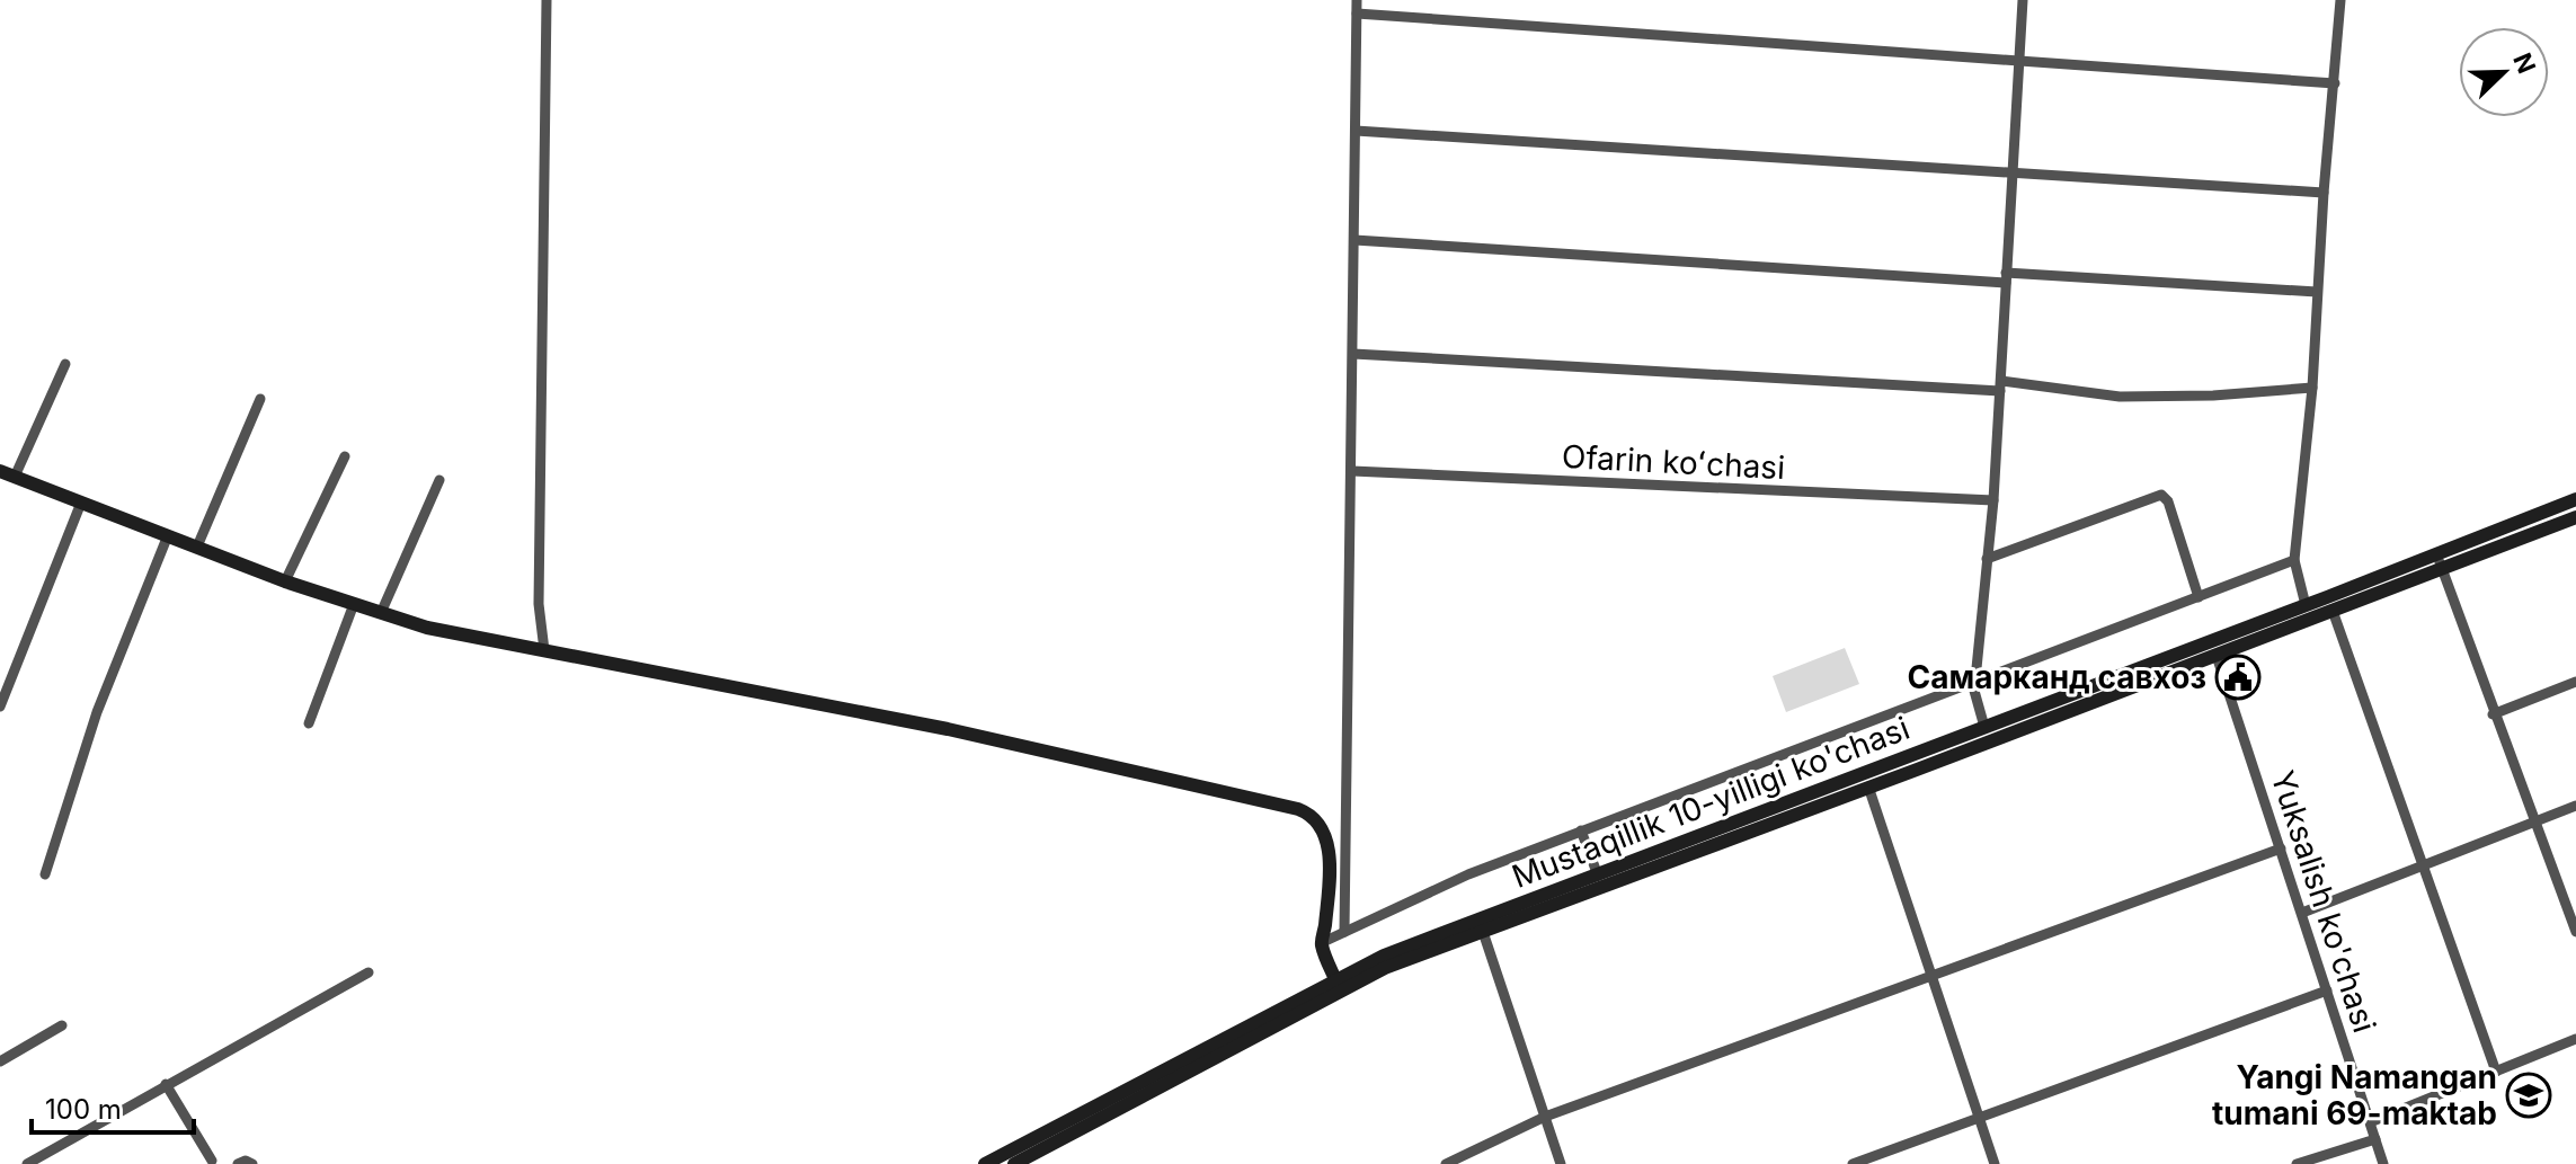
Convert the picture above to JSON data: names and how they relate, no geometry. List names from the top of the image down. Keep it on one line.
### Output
{"streets":{"main road":["Mustaqillik 10-yilligi ko'chasi"],"street":["Ofarin koʻchasi","Yuksalish ko'chasi"]},"crossings":[["Mustaqillik 10-yilligi ko'chasi","Yuksalish ko'chasi"]],"places":{"public building":["Самарканд савхоз"],"school or university":["Yangi Namangan tumani 69-maktab"]},"scale_bar":"100 m","north":"top right"}
